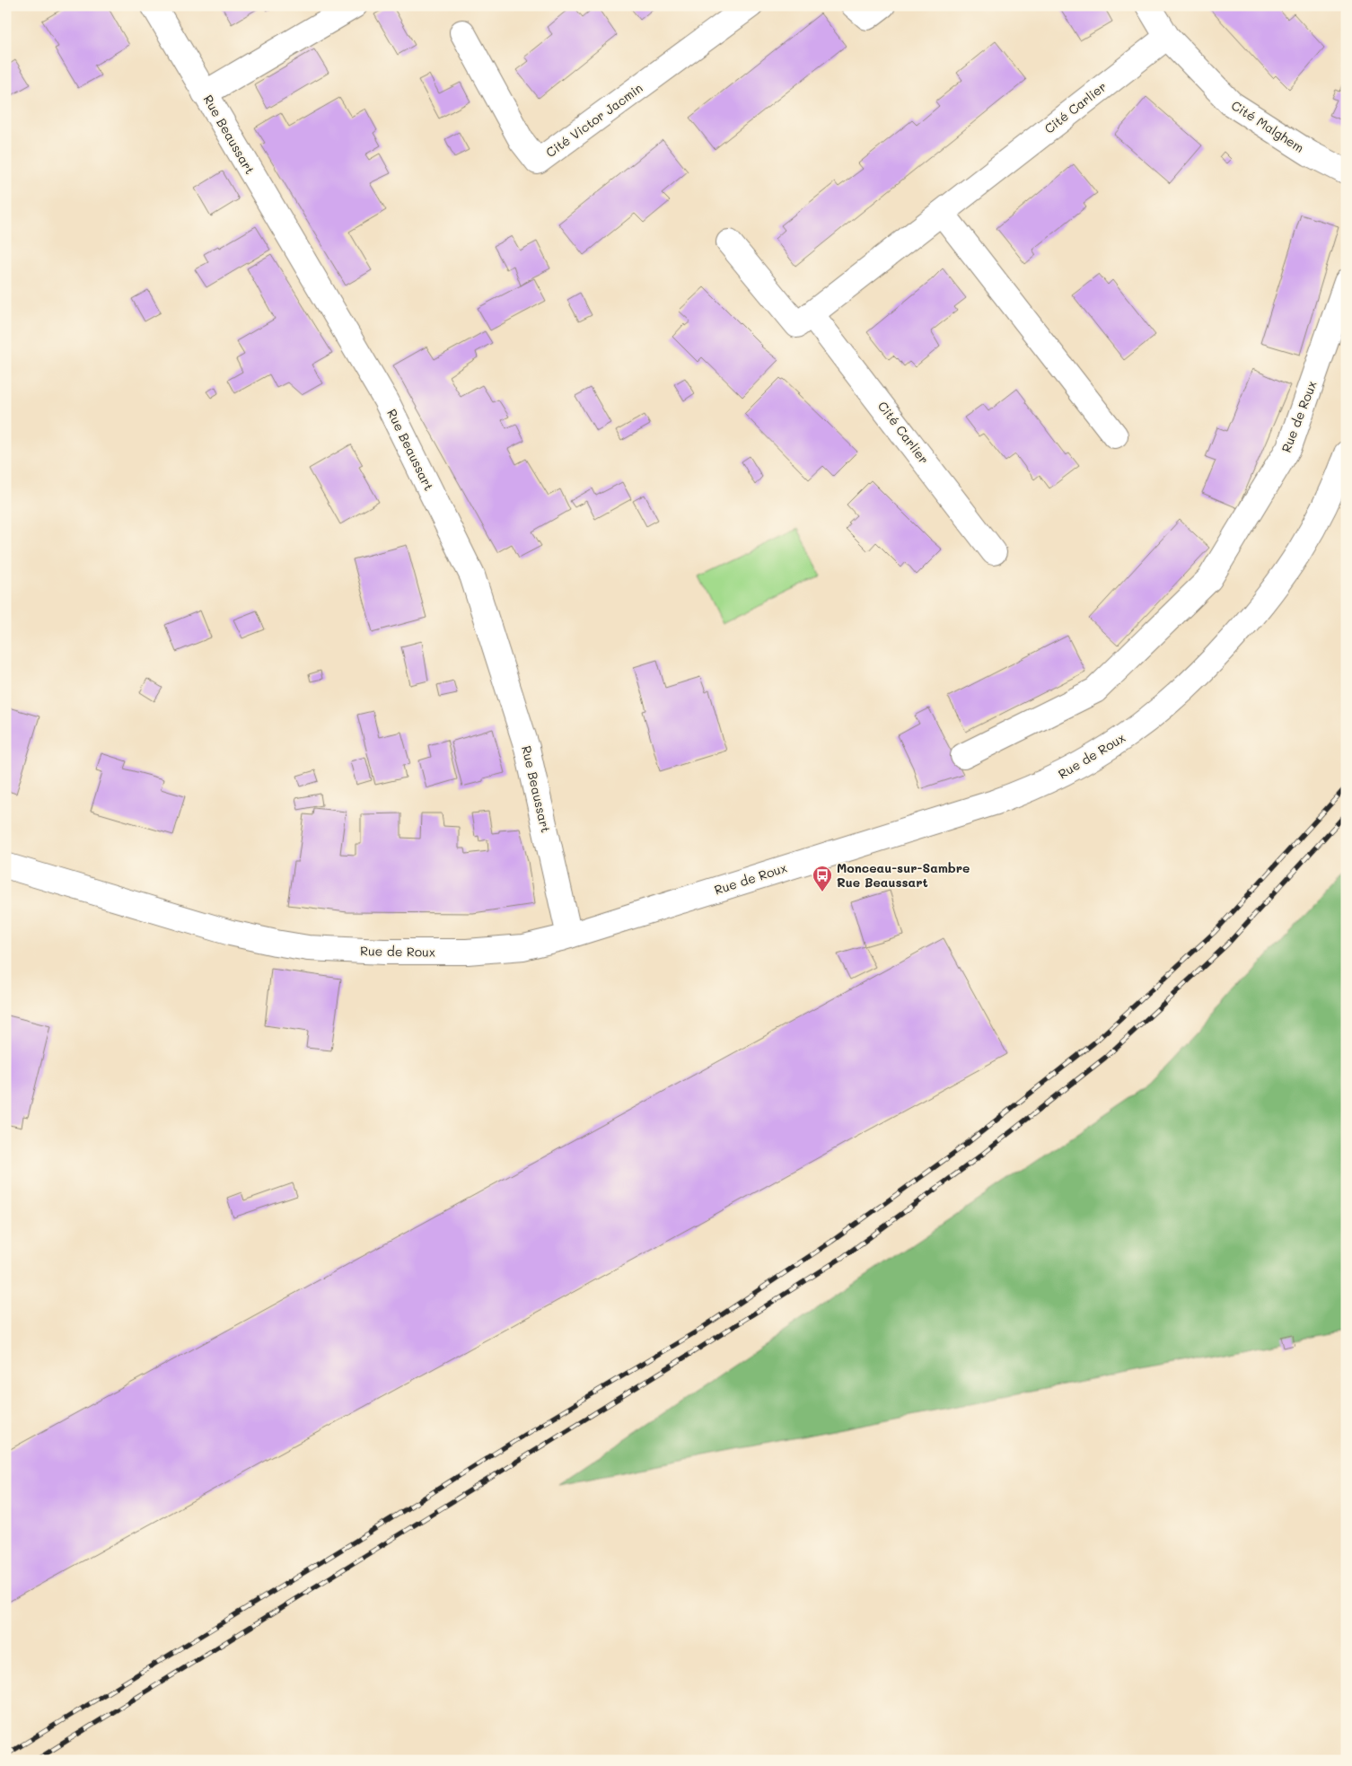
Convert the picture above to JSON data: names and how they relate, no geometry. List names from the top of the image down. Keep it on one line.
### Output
{"streets":{"street":["Cité Carlier","Cité Victor Jacmin","Cité Malghem","Rue Beaussart","Rue de Roux"]},"crossings":[["Cité Carlier","Cité Malghem"],["Rue Beaussart","Rue de Roux"]],"places":{"bus stop":["Monceau-sur-Sambre Rue Beaussart"]}}
